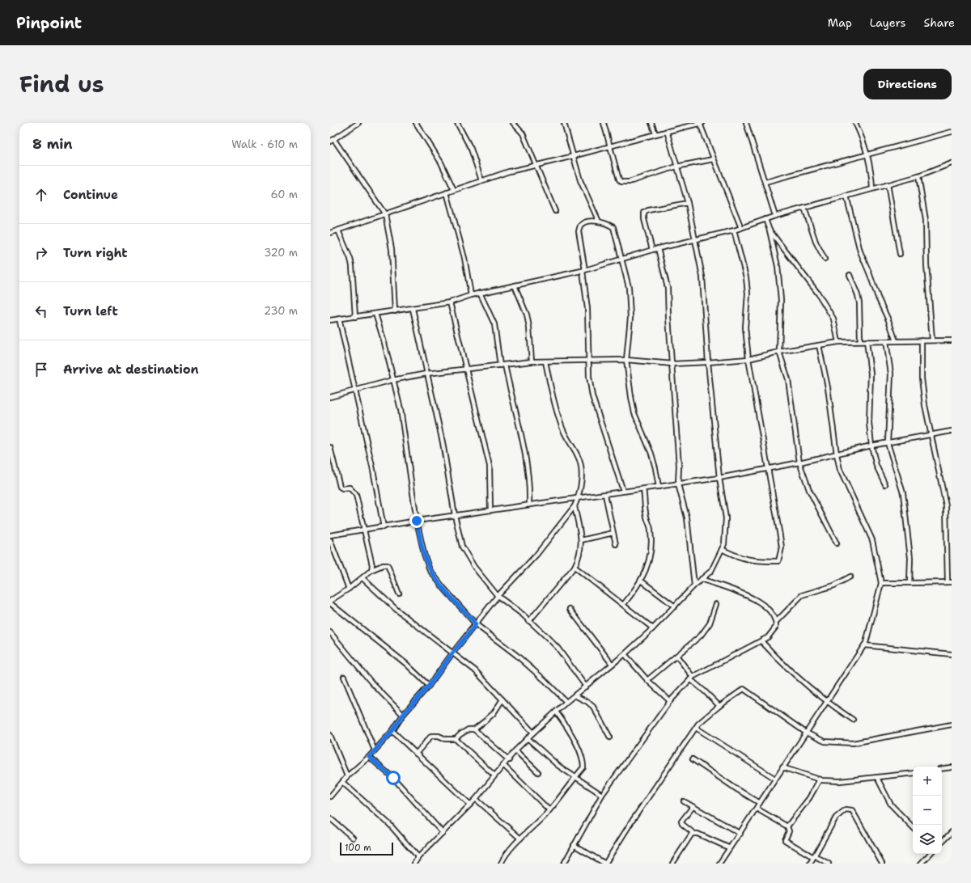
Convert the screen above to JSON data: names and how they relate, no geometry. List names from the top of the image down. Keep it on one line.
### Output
{"scale_bar":"100 m","page":{"header":"Pinpoint","nav":["Map","Layers","Share"],"title":"Find us","buttons":"Directions","heading":["8 min","Walk · 610 m"],"list":[["Continue","60 m"],["Turn right","320 m"],["Turn left","230 m"],"Arrive at destination"],"map_buttons":["+","−"],"scale":"100 m"}}
